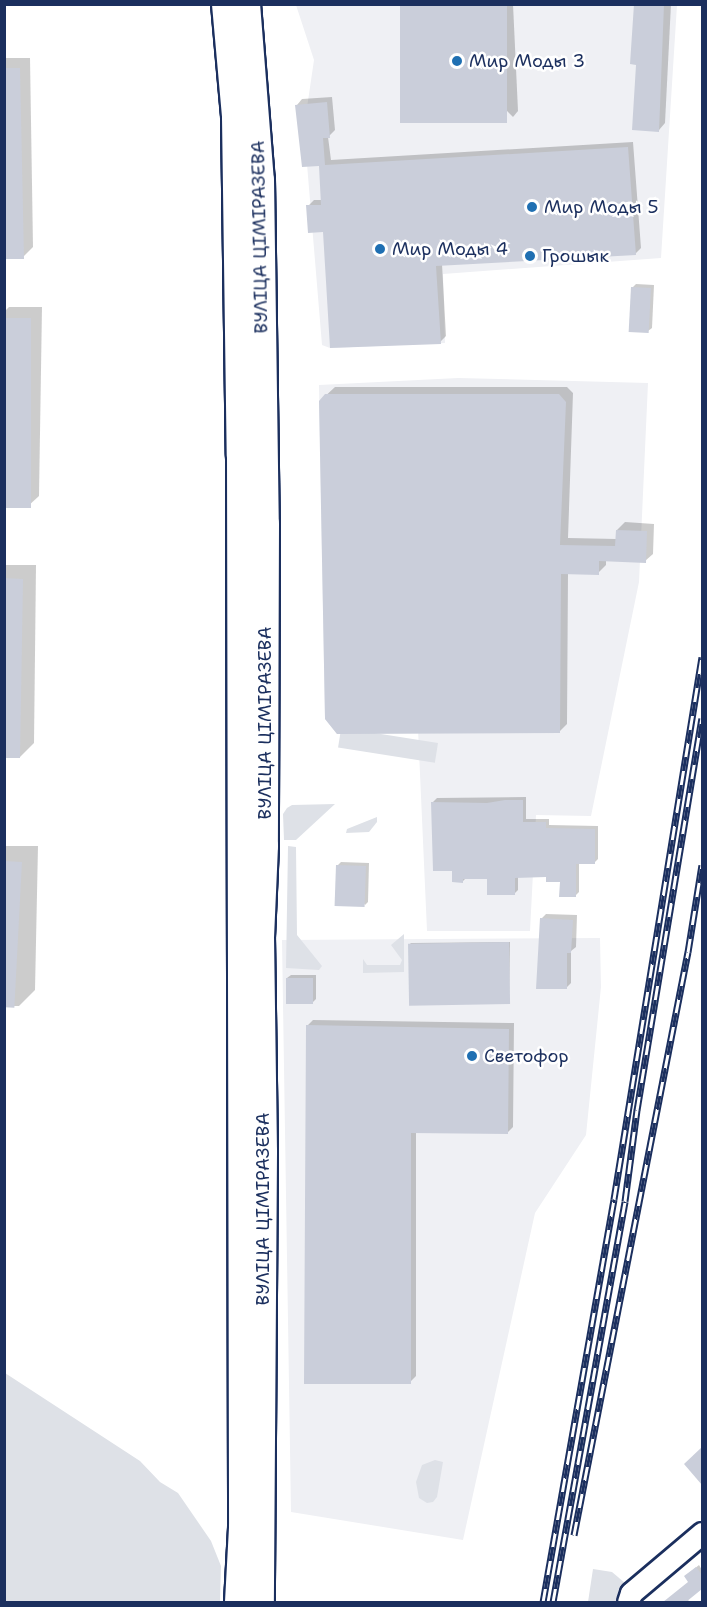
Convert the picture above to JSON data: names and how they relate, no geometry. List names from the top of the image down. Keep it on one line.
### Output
{"streets":{"main road":["ВУЛІЦА ЦІМІРАЗЕВА"]},"places":["Мир Моды 3","Мир Моды 5","Мир Моды 4","Грошык","Светофор"]}
